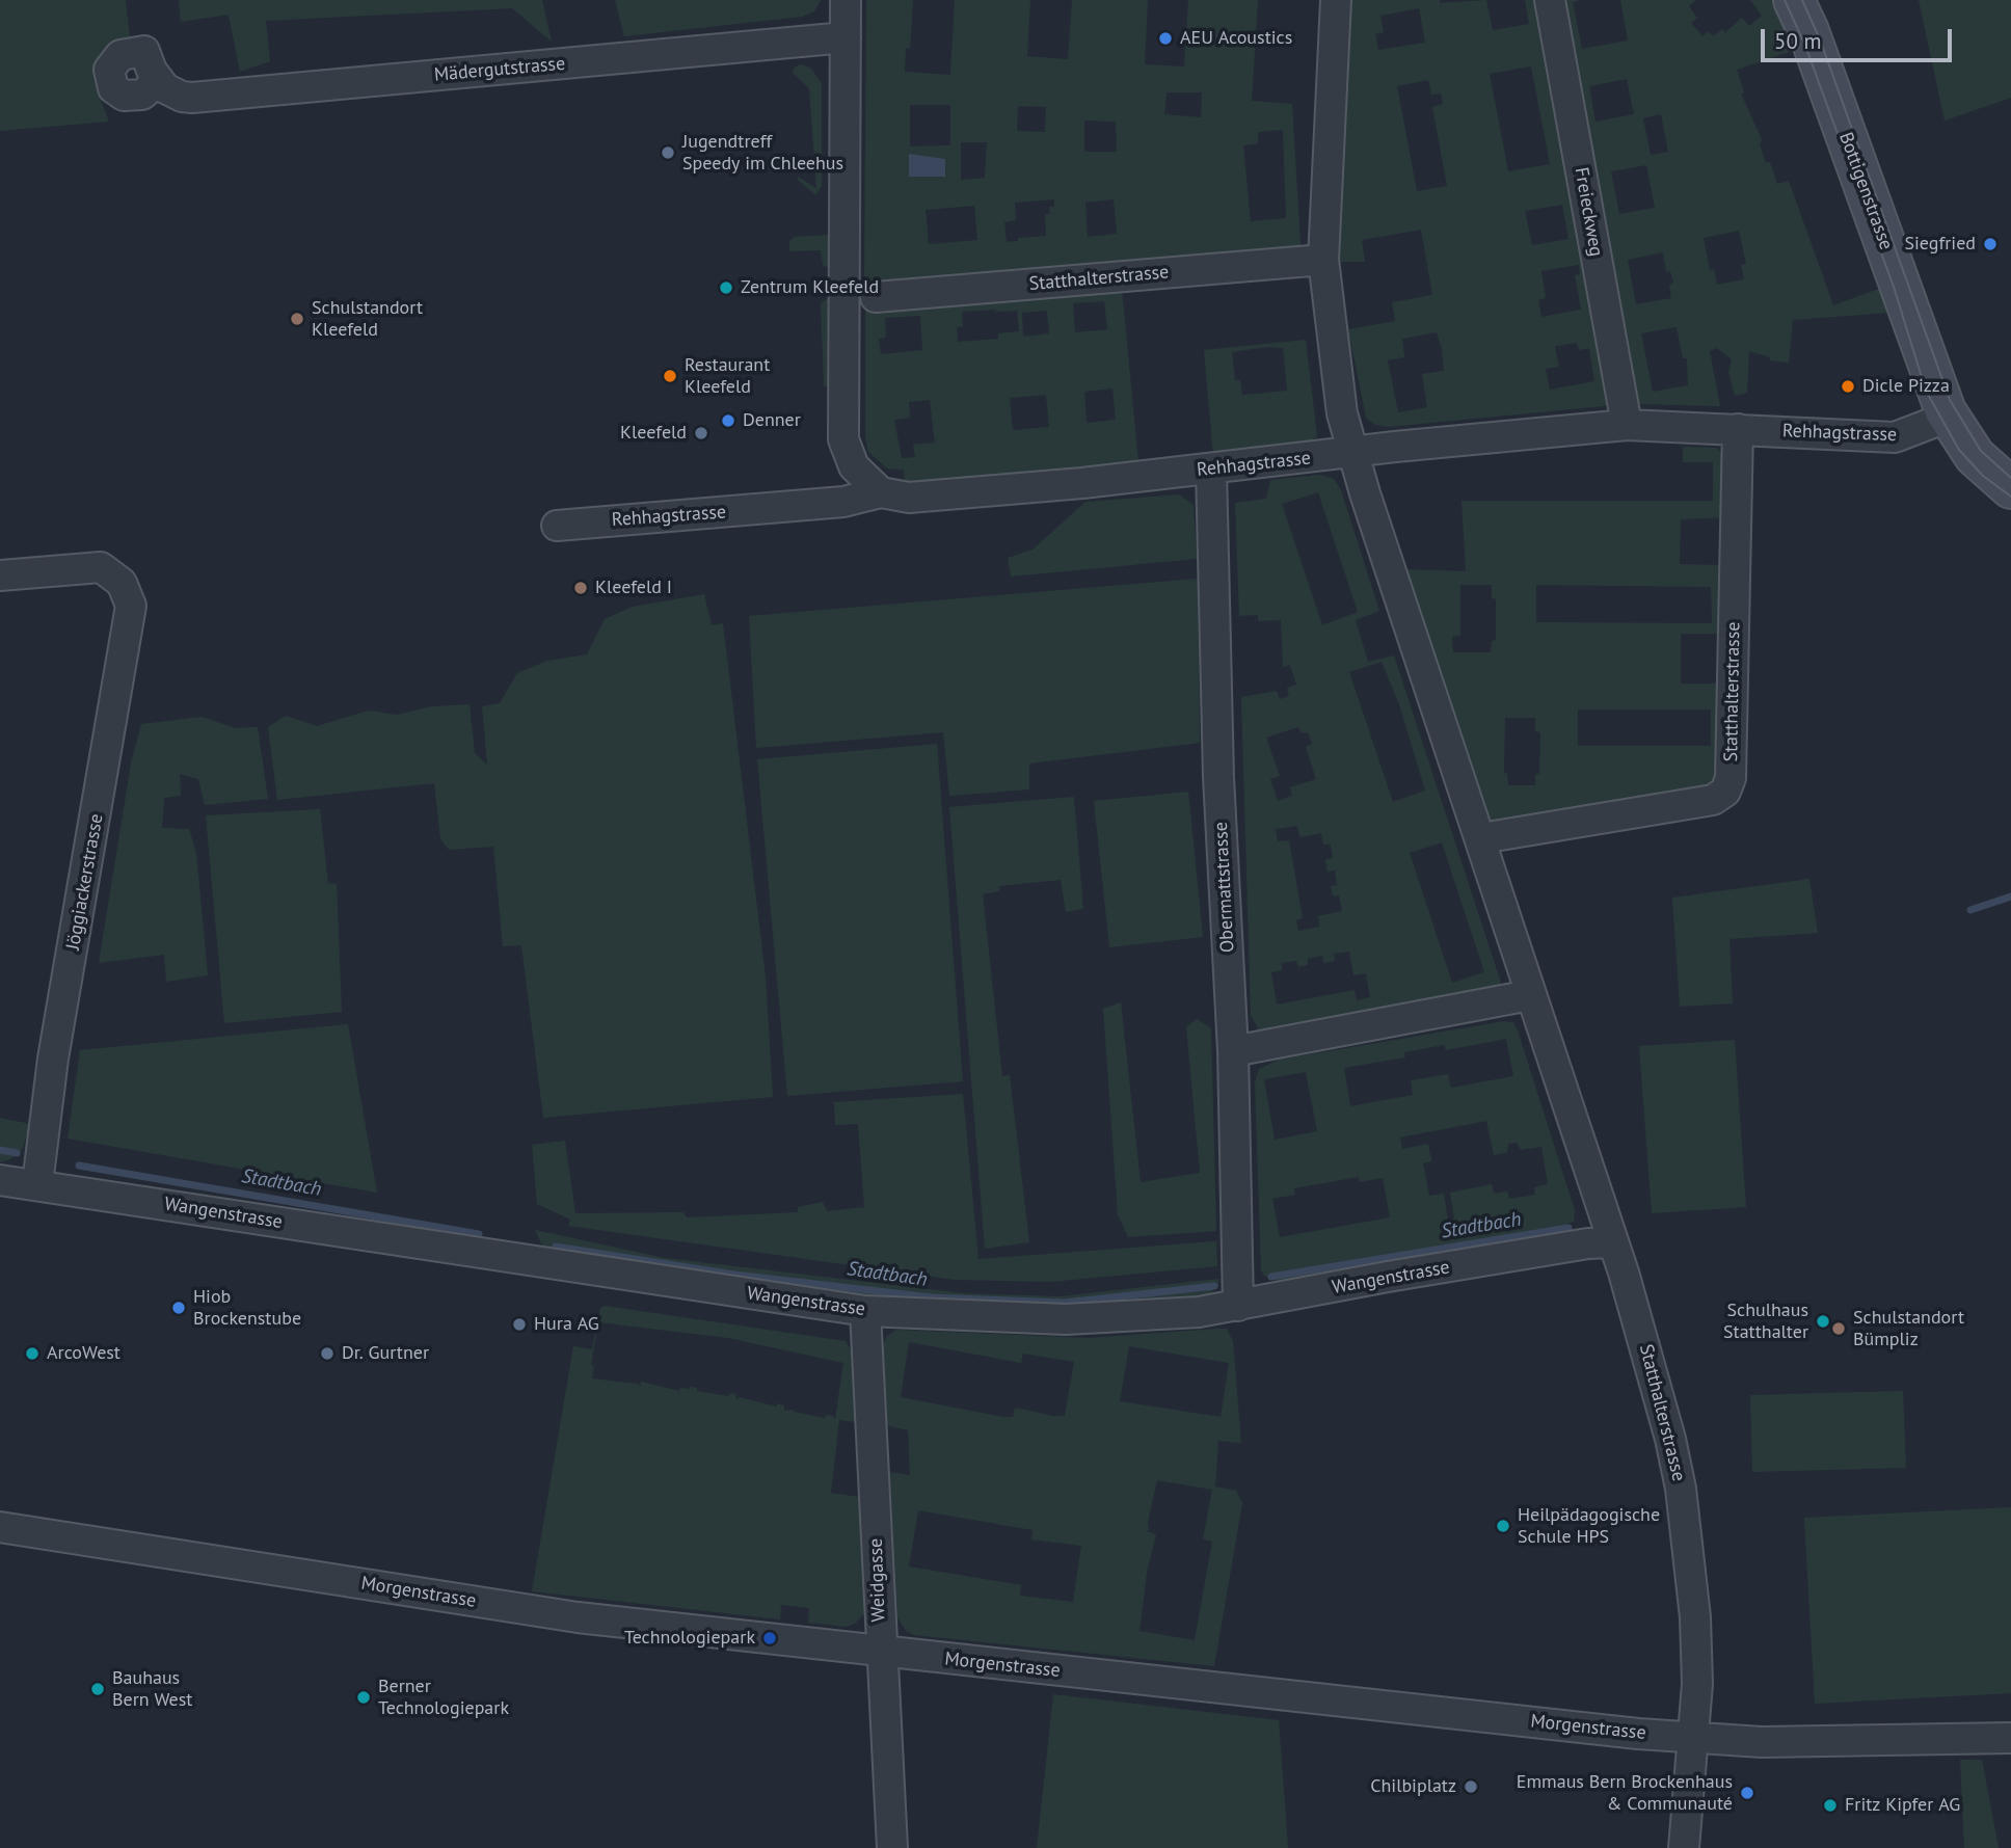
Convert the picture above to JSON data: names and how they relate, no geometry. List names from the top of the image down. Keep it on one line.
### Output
{"streets":{"street":["Mädergutstrasse","Bottigenstrasse","Freieckweg","Statthalterstrasse","Rehhagstrasse","Jöggiackerstrasse","Obermattstrasse","Wangenstrasse","Weidgasse","Morgenstrasse"]},"crossings":[["Bottigenstrasse","Rehhagstrasse"],["Freieckweg","Rehhagstrasse"],["Statthalterstrasse","Rehhagstrasse"],["Statthalterstrasse","Wangenstrasse"],["Statthalterstrasse","Morgenstrasse"],["Rehhagstrasse","Obermattstrasse"],["Jöggiackerstrasse","Wangenstrasse"],["Obermattstrasse","Wangenstrasse"],["Wangenstrasse","Weidgasse"],["Weidgasse","Morgenstrasse"]],"water":["Stadtbach"],"places":["AEU Acoustics","Jugendtreff Speedy im Chleehus","Siegfried","Zentrum Kleefeld","Schulstandort Kleefeld","Restaurant Kleefeld","Dicle Pizza","Denner","Kleefeld","Kleefeld I","Hiob Brockenstube","Schulhaus Statthalter","Hura AG","Schulstandort Bümpliz","ArcoWest","Dr. Gurtner","Heilpädagogische Schule HPS","Technologiepark","Bauhaus Bern West","Berner Technologiepark","Chilbiplatz","Emmaus Bern Brockenhaus & Communauté","Fritz Kipfer AG"],"scale_bar":"50 m"}
